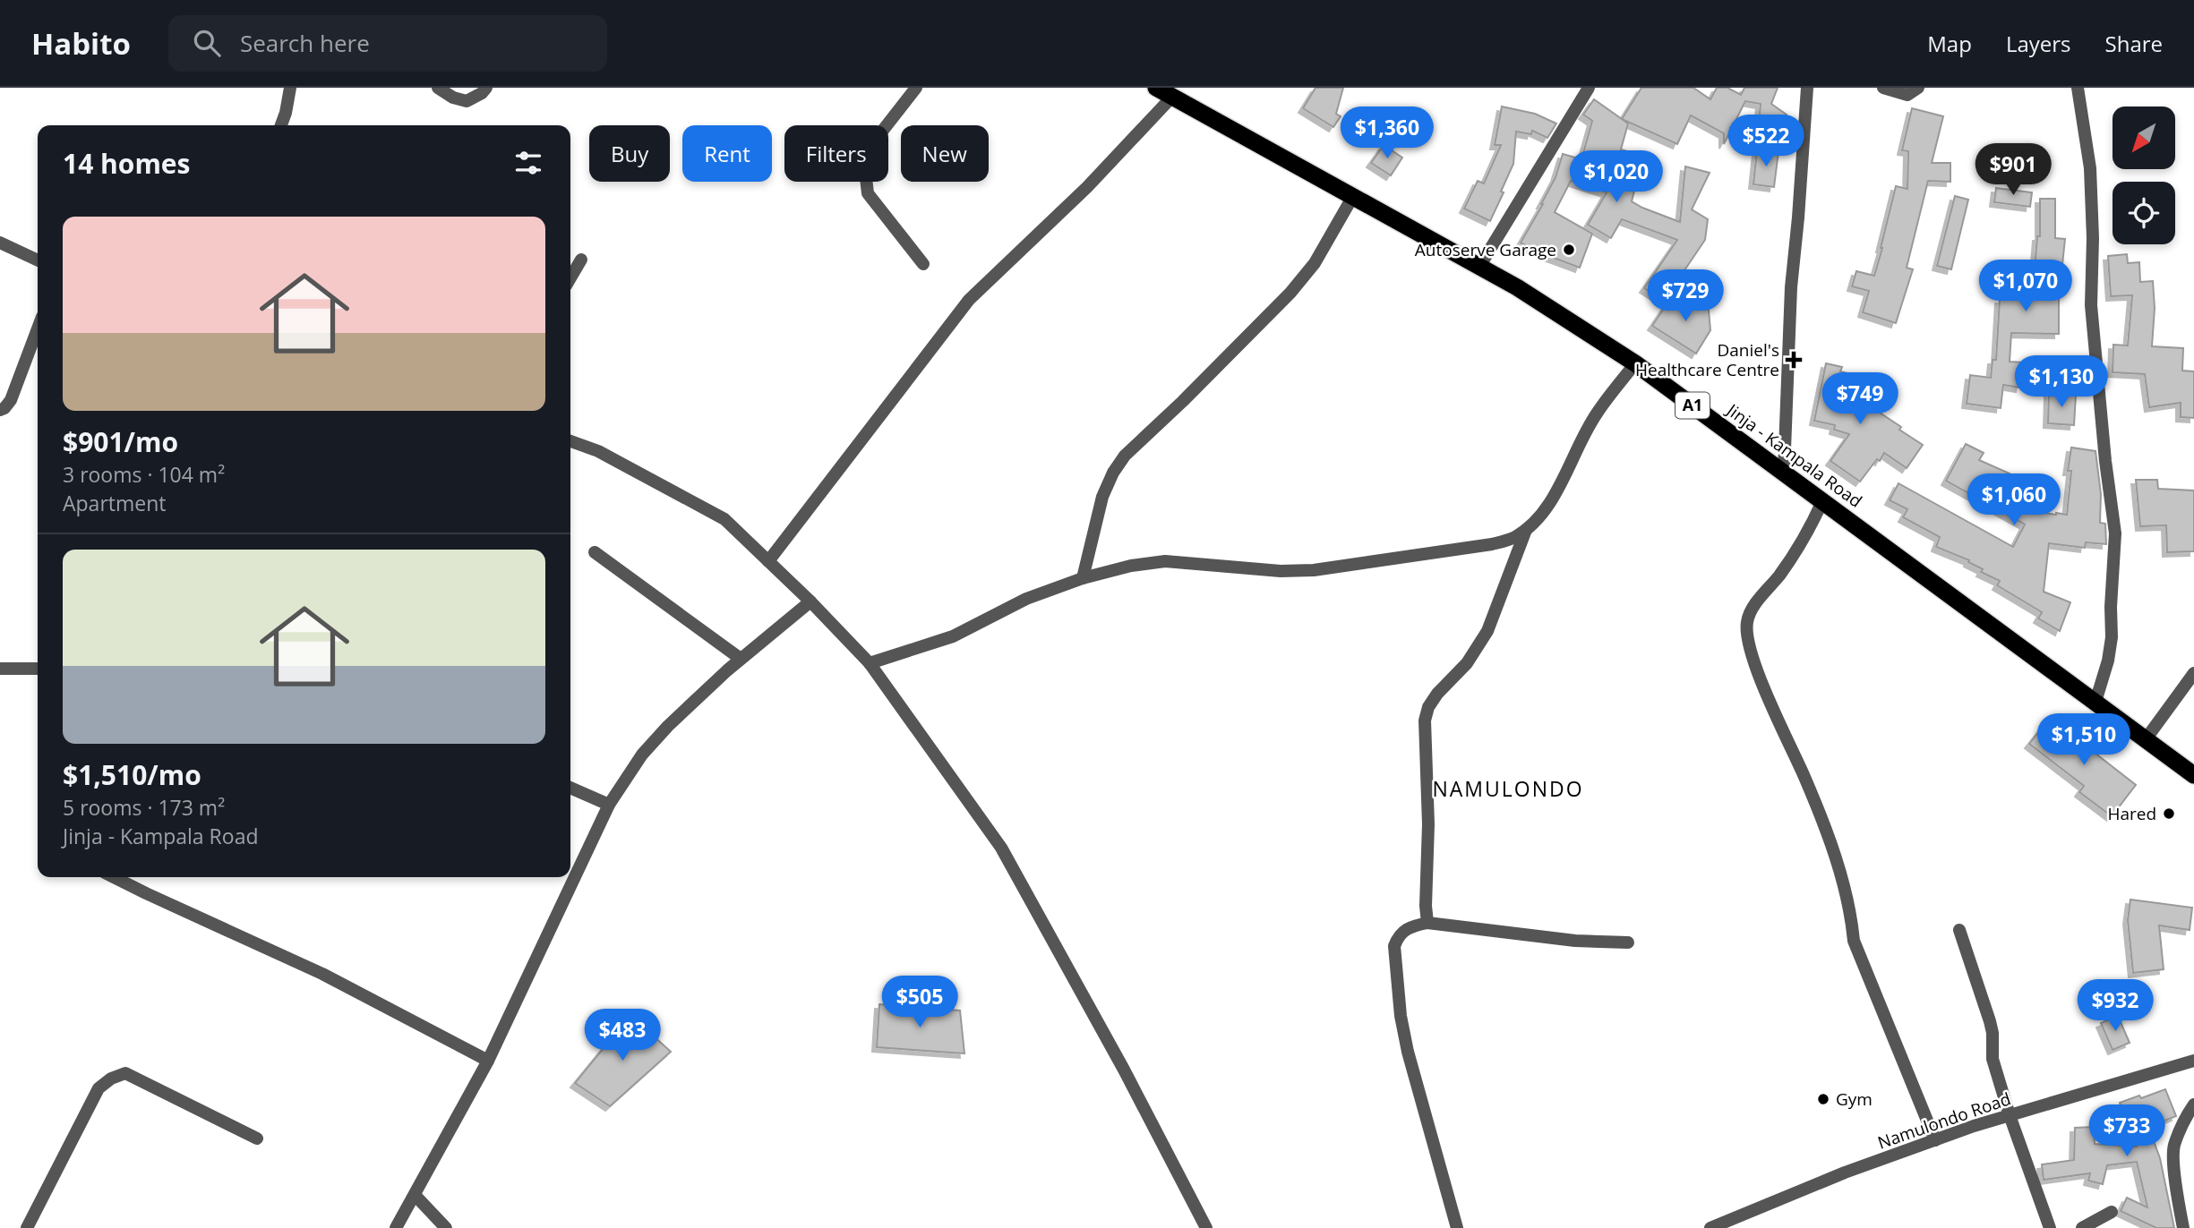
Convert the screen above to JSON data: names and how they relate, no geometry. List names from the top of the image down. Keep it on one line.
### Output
{"streets":{"highway":["A1","Jinja - Kampala Road"],"street":["Namulondo Road"]},"districts":["NAMULONDO"],"places":{"other":["Autoserve Garage","Hared","Gym"],"health":["Daniel's Healthcare Centre"]},"north":"bottom left","page":{"header":"Habito","search":"Search here","nav":["Map","Layers","Share"],"price":["$1,360","$522","$901","$1,020","$1,070","$729","$1,130","$749","$1,060","$1,510","$505","$932","$483","$733"],"chip":["Buy","Rent","Filters","New"],"heading":"14 homes","list":[{"name":"$901/mo","note":"3 rooms · 104 m² · Apartment"},{"name":"$1,510/mo","note":"5 rooms · 173 m² · Jinja - Kampala Road"}]}}
